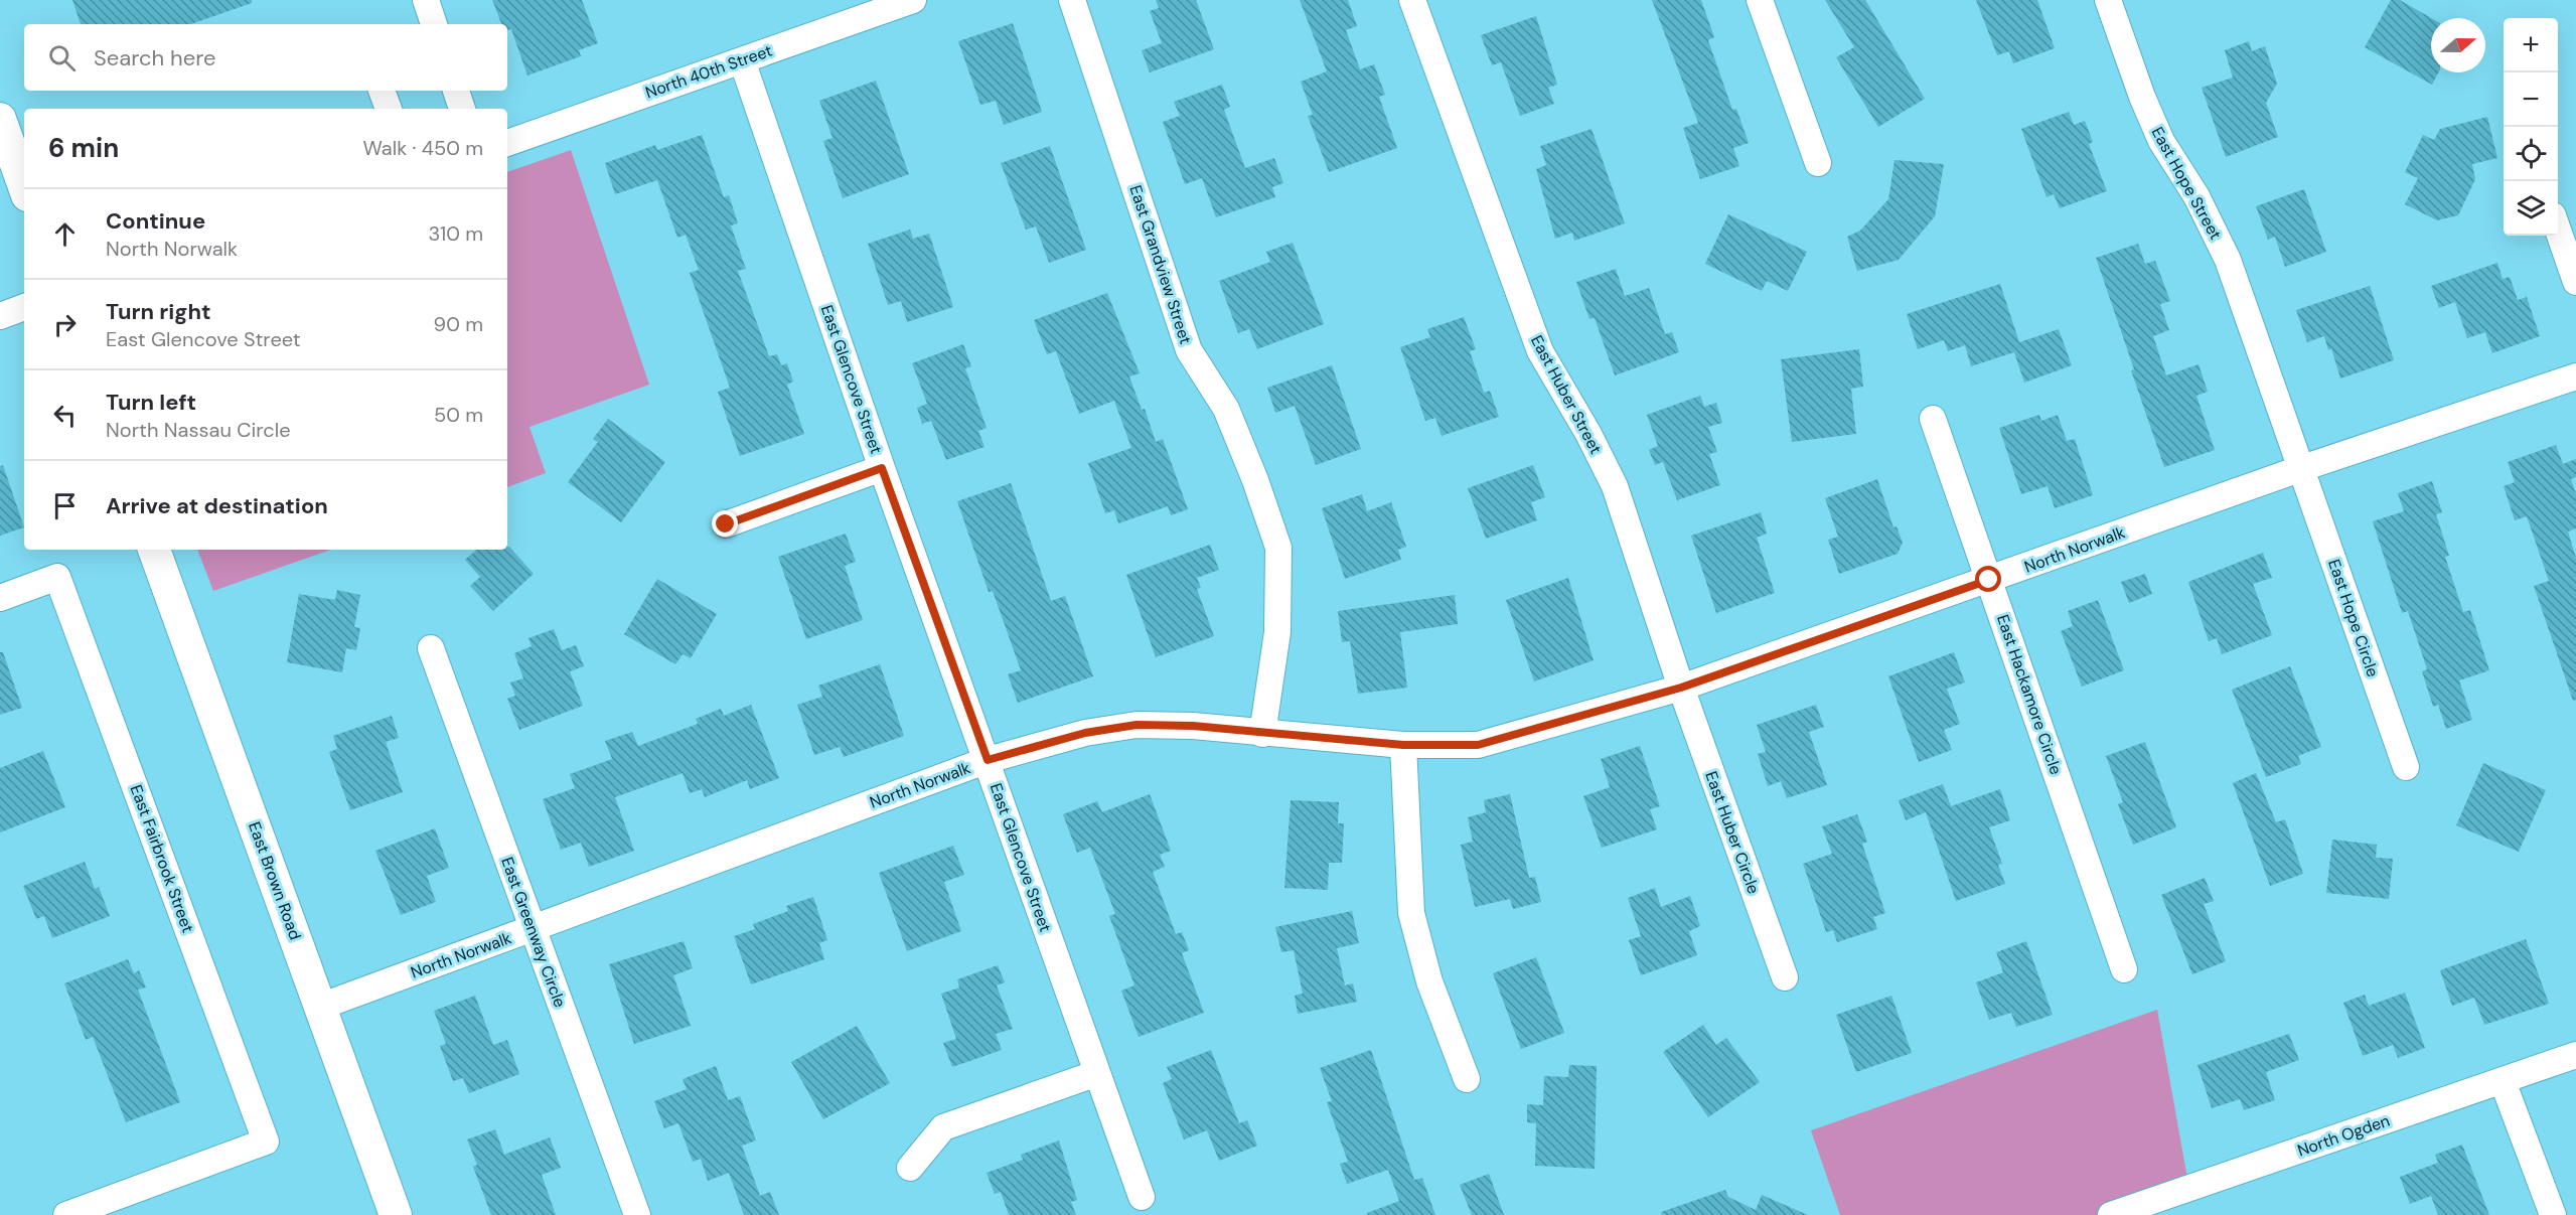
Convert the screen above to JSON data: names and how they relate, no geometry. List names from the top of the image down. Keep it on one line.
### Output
{"streets":{"main road":["East Brown Road"],"street":["North 40th Street","East Hope Street","East Grandview Street","East Glencove Street","East Huber Street","North Norwalk","East Hope Circle","East Hackamore Circle","East Huber Circle","East Fairbrook Street","East Greenway Circle","North Ogden"]},"crossings":[["North 40th Street","East Glencove Street"],["East Hope Street","North Norwalk"],["East Hope Street","East Hope Circle"],["East Grandview Street","North Norwalk"],["East Glencove Street","North Norwalk"],["East Huber Street","North Norwalk"],["East Huber Street","East Huber Circle"],["North Norwalk","East Hope Circle"],["North Norwalk","East Hackamore Circle"],["North Norwalk","East Huber Circle"],["North Norwalk","East Brown Road"],["North Norwalk","East Greenway Circle"]],"north":"right","page":{"map_buttons":["+","−"],"search":"Search here","heading":["6 min","Walk · 450 m"],"list":[["Continue","North Norwalk","310 m"],["Turn right","East Glencove Street","90 m"],["Turn left","North Nassau Circle","50 m"],"Arrive at destination"]}}
